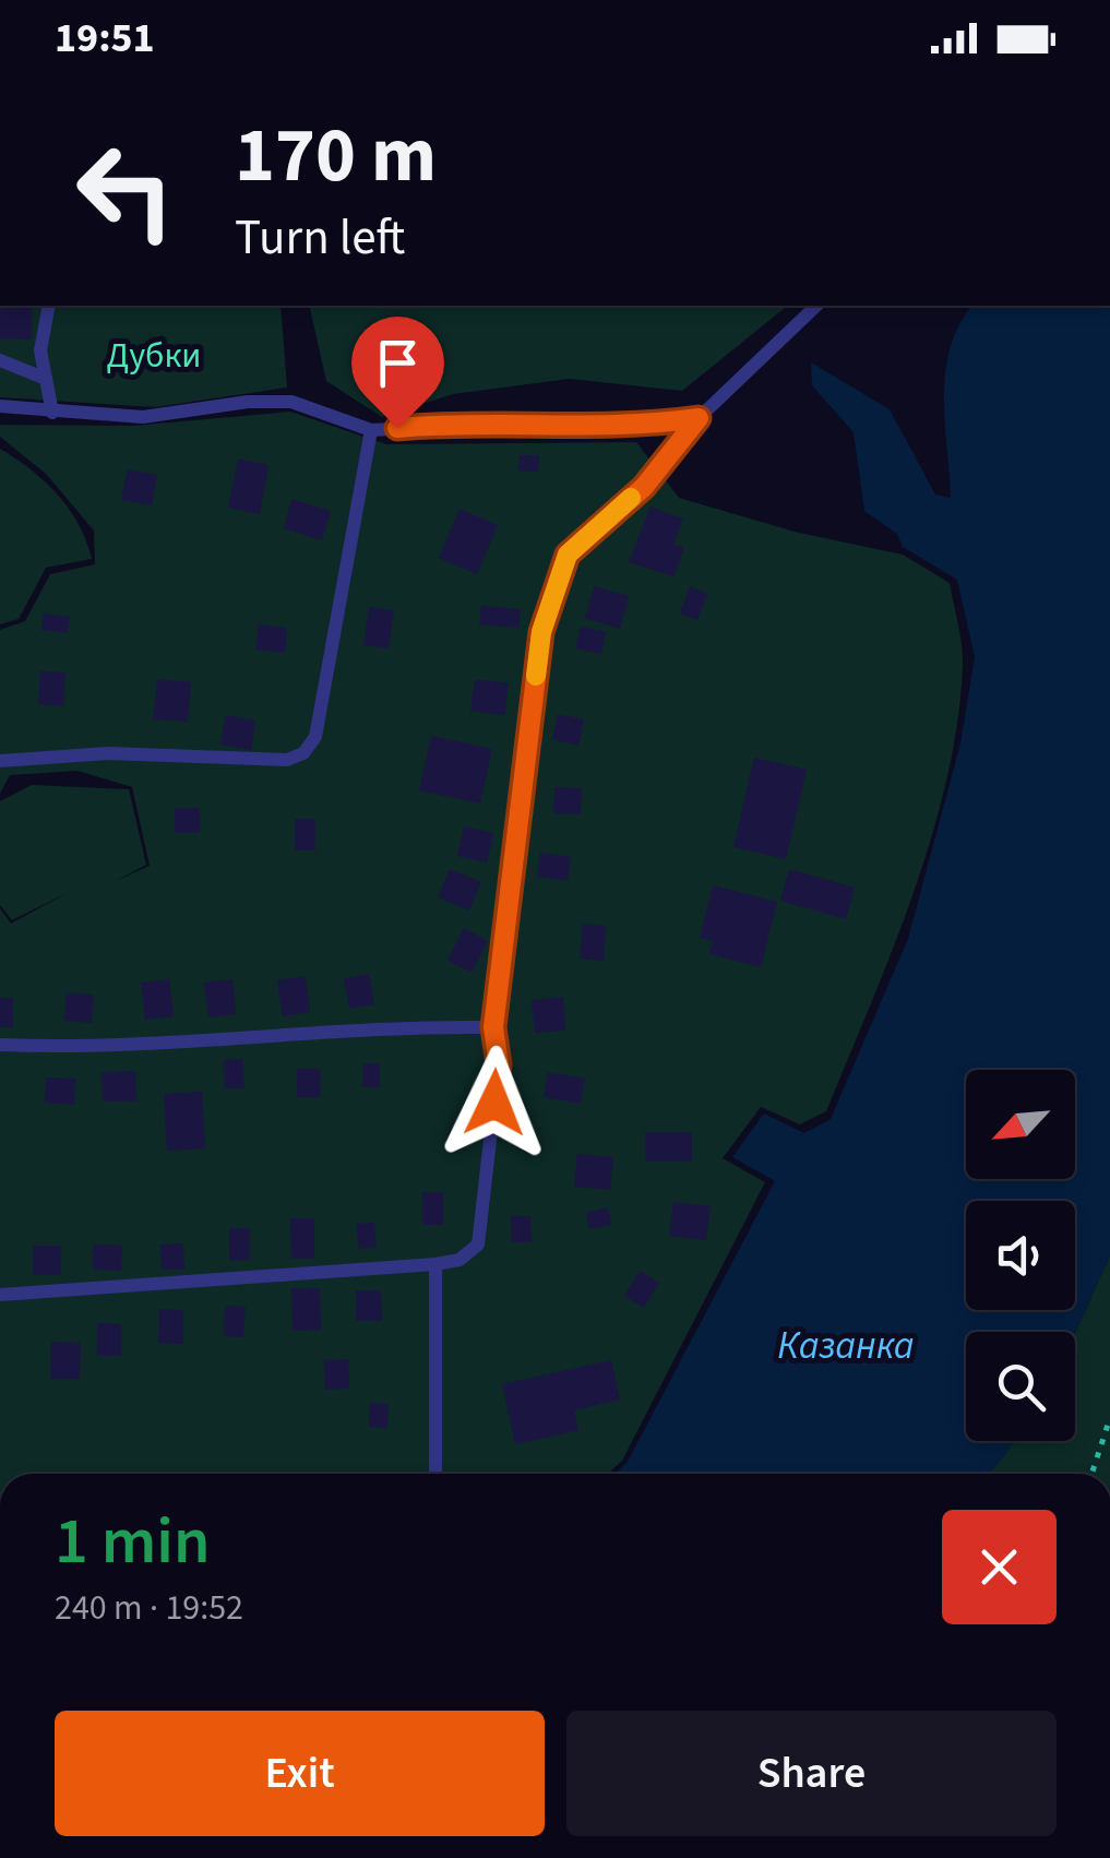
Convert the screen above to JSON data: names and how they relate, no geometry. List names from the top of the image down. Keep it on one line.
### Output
{"water":["Казанка"],"parks":["Дубки"],"north":"bottom left","page":{"status":"19:51","turn":["170 m","Turn left"],"heading":["1 min","240 m · 19:52"],"buttons":["Exit","Share"]}}
